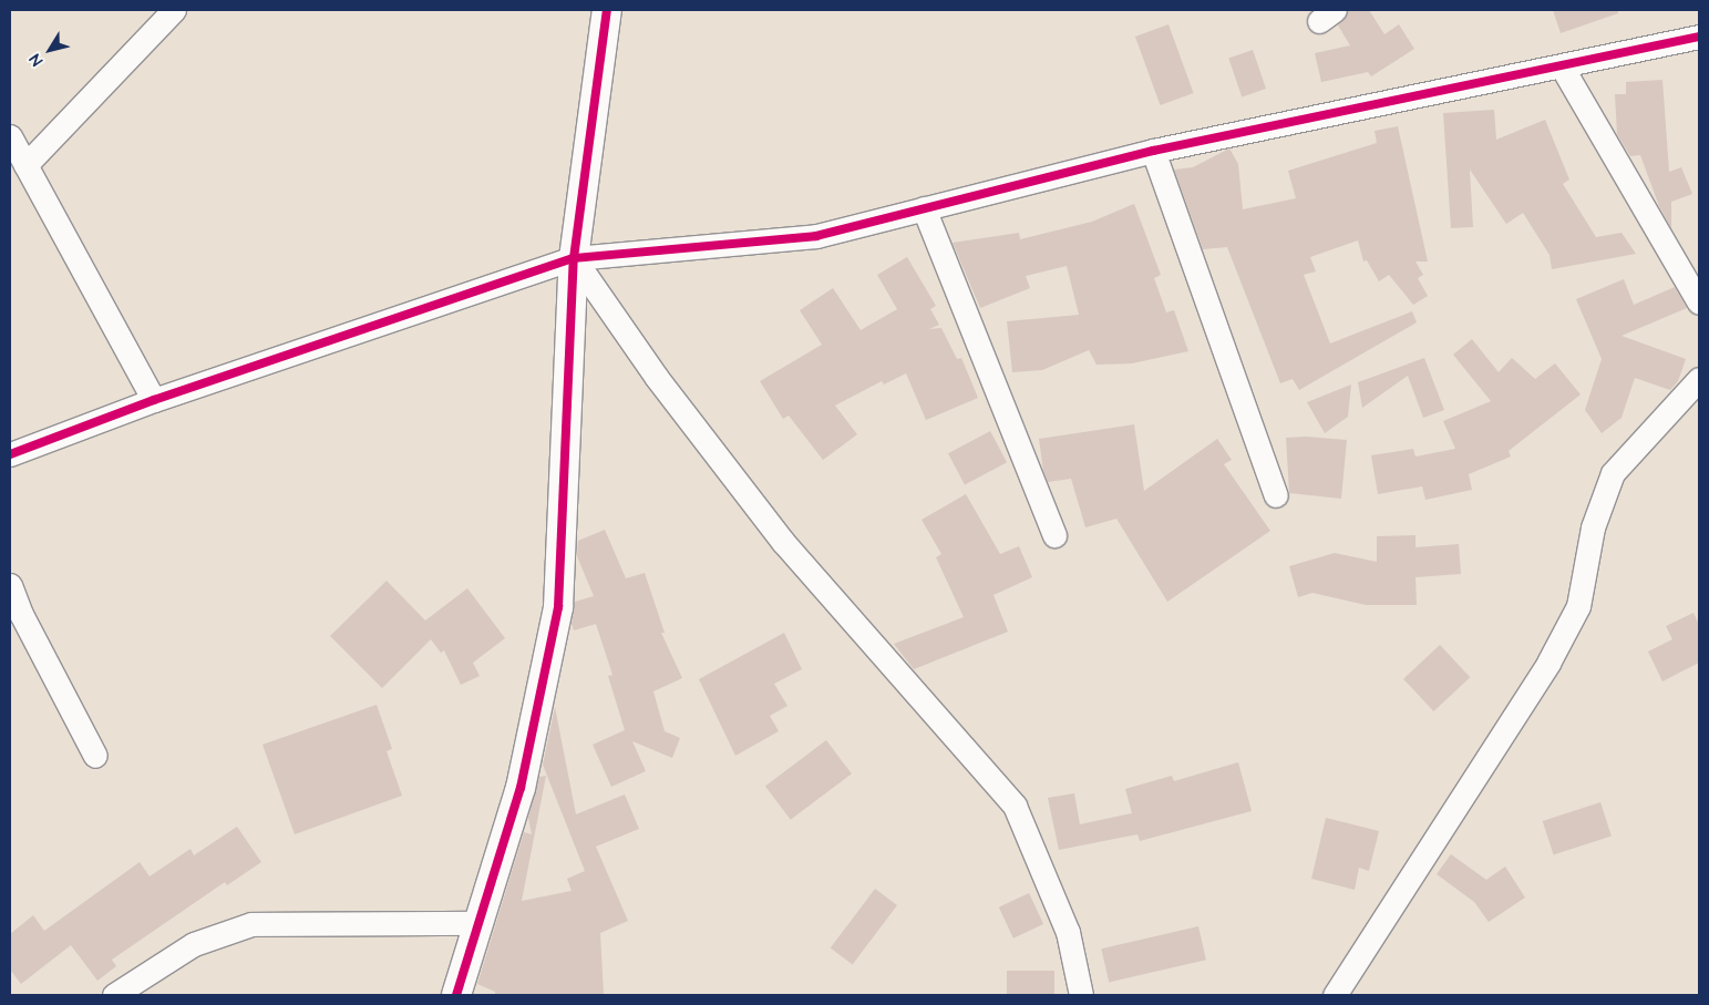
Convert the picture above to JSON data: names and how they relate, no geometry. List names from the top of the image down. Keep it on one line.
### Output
{"north":"bottom left"}
